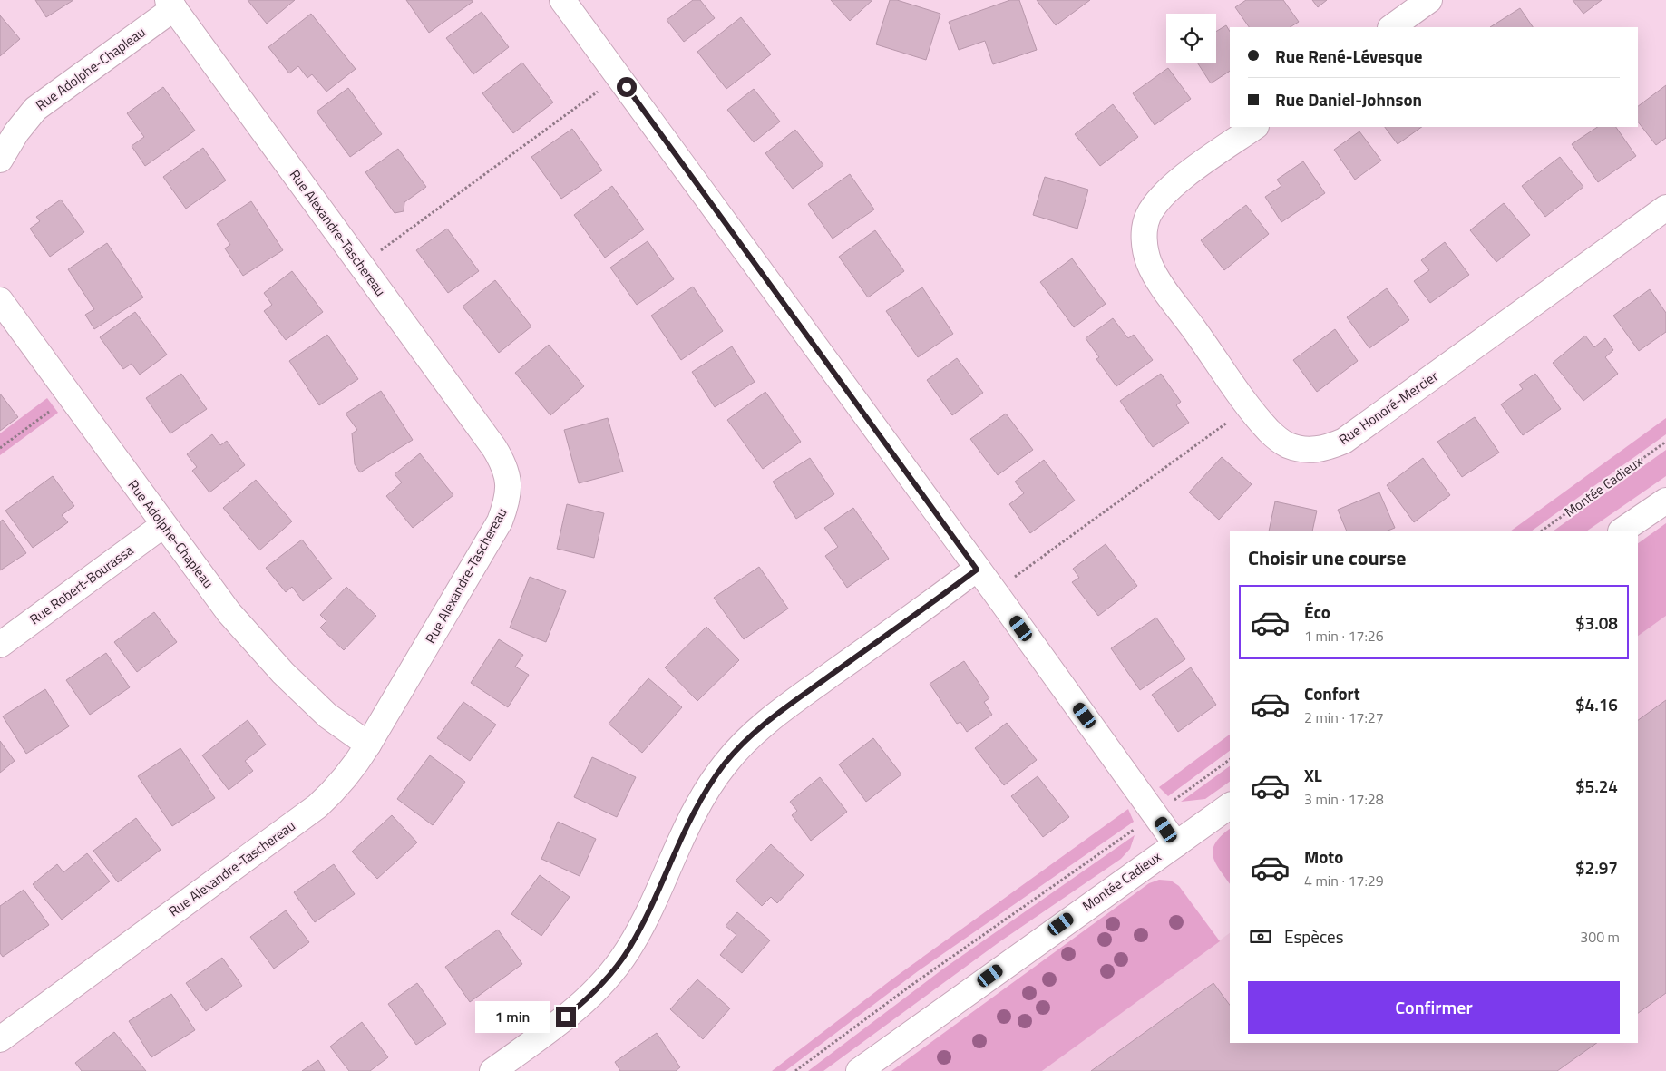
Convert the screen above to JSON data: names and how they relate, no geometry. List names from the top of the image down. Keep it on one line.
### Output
{"streets":{"street":["Rue Adolphe-Chapleau","Rue Alexandre-Taschereau","Rue Honoré-Mercier","Montée Cadieux","Rue Robert-Bourassa"]},"crossings":[["Rue Adolphe-Chapleau","Rue Alexandre-Taschereau"],["Rue Adolphe-Chapleau","Rue Robert-Bourassa"]],"page":{"banner":["Rue René-Lévesque","Rue Daniel-Johnson"],"heading":"Choisir une course","list":[{"name":"Éco","note":"1 min · 17:26","value":"$3.08"},{"name":"Confort","note":"2 min · 17:27","value":"$4.16"},{"name":"XL","note":"3 min · 17:28","value":"$5.24"},{"name":"Moto","note":"4 min · 17:29","value":"$2.97"}],"pay":["Espèces","300 m"],"buttons":"Confirmer","bubble":"1 min"}}
